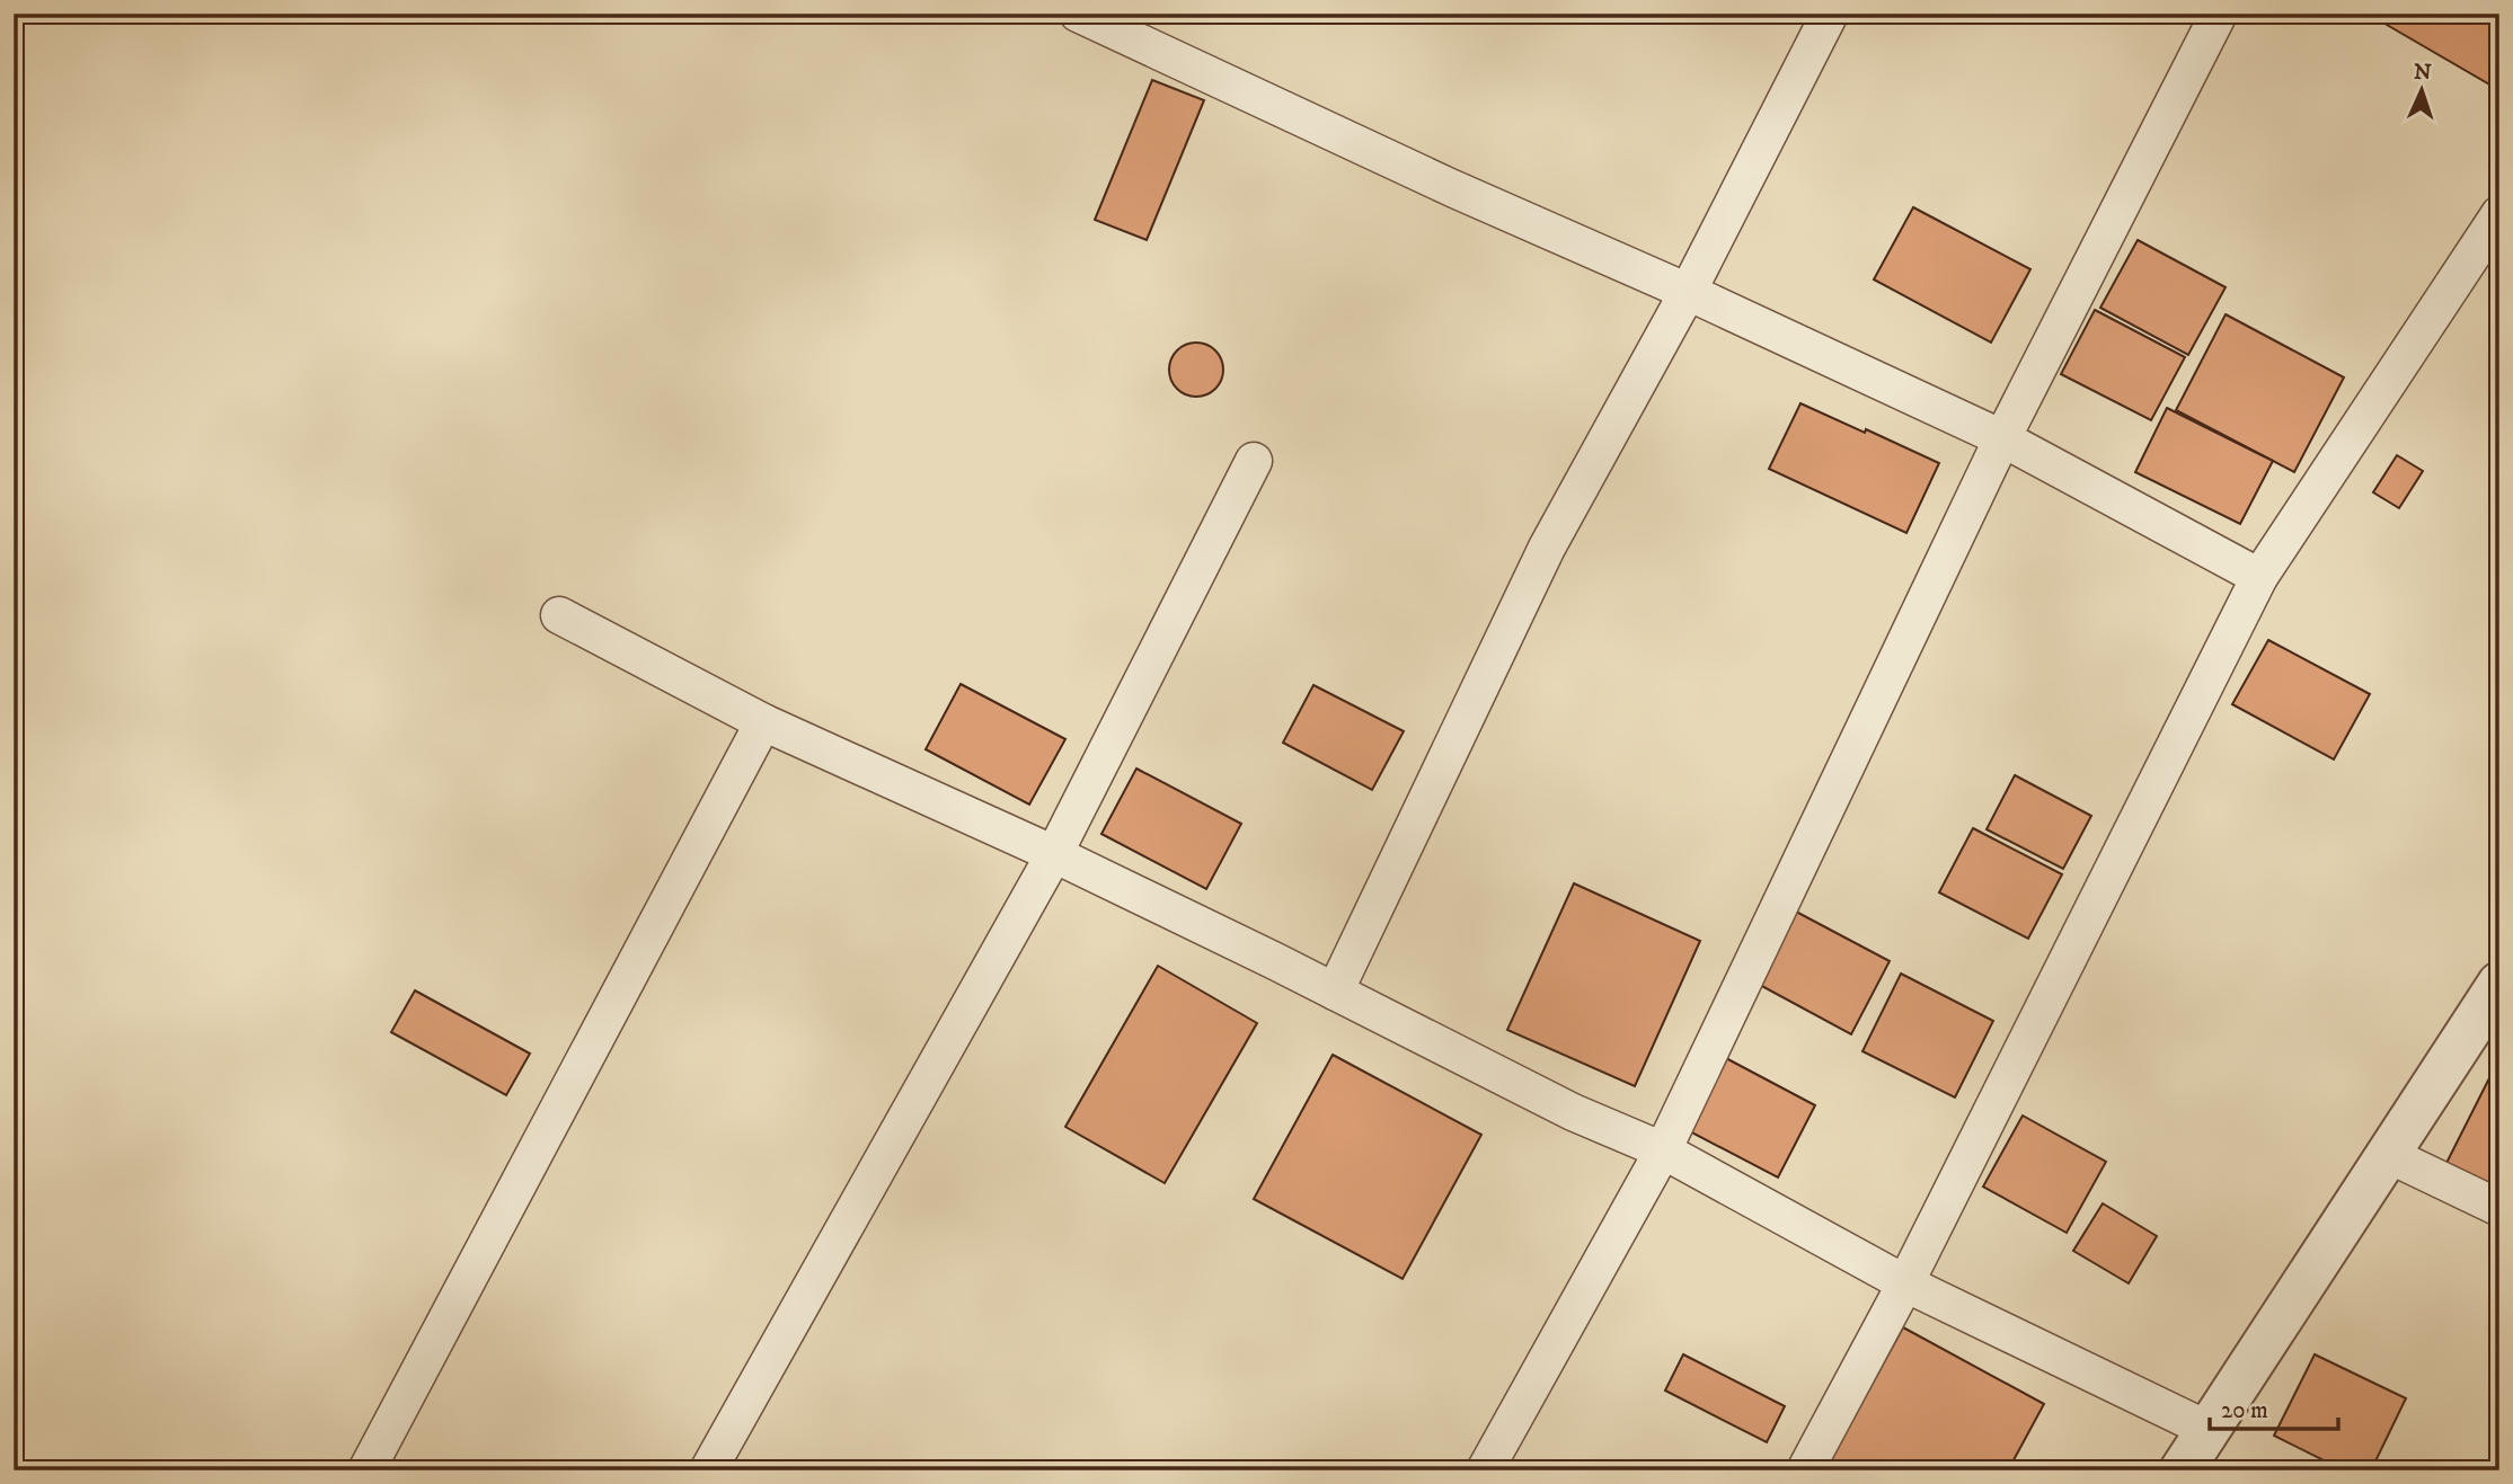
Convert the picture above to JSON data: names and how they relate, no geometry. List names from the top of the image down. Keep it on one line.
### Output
{"scale_bar":"20 m","north":"top"}
